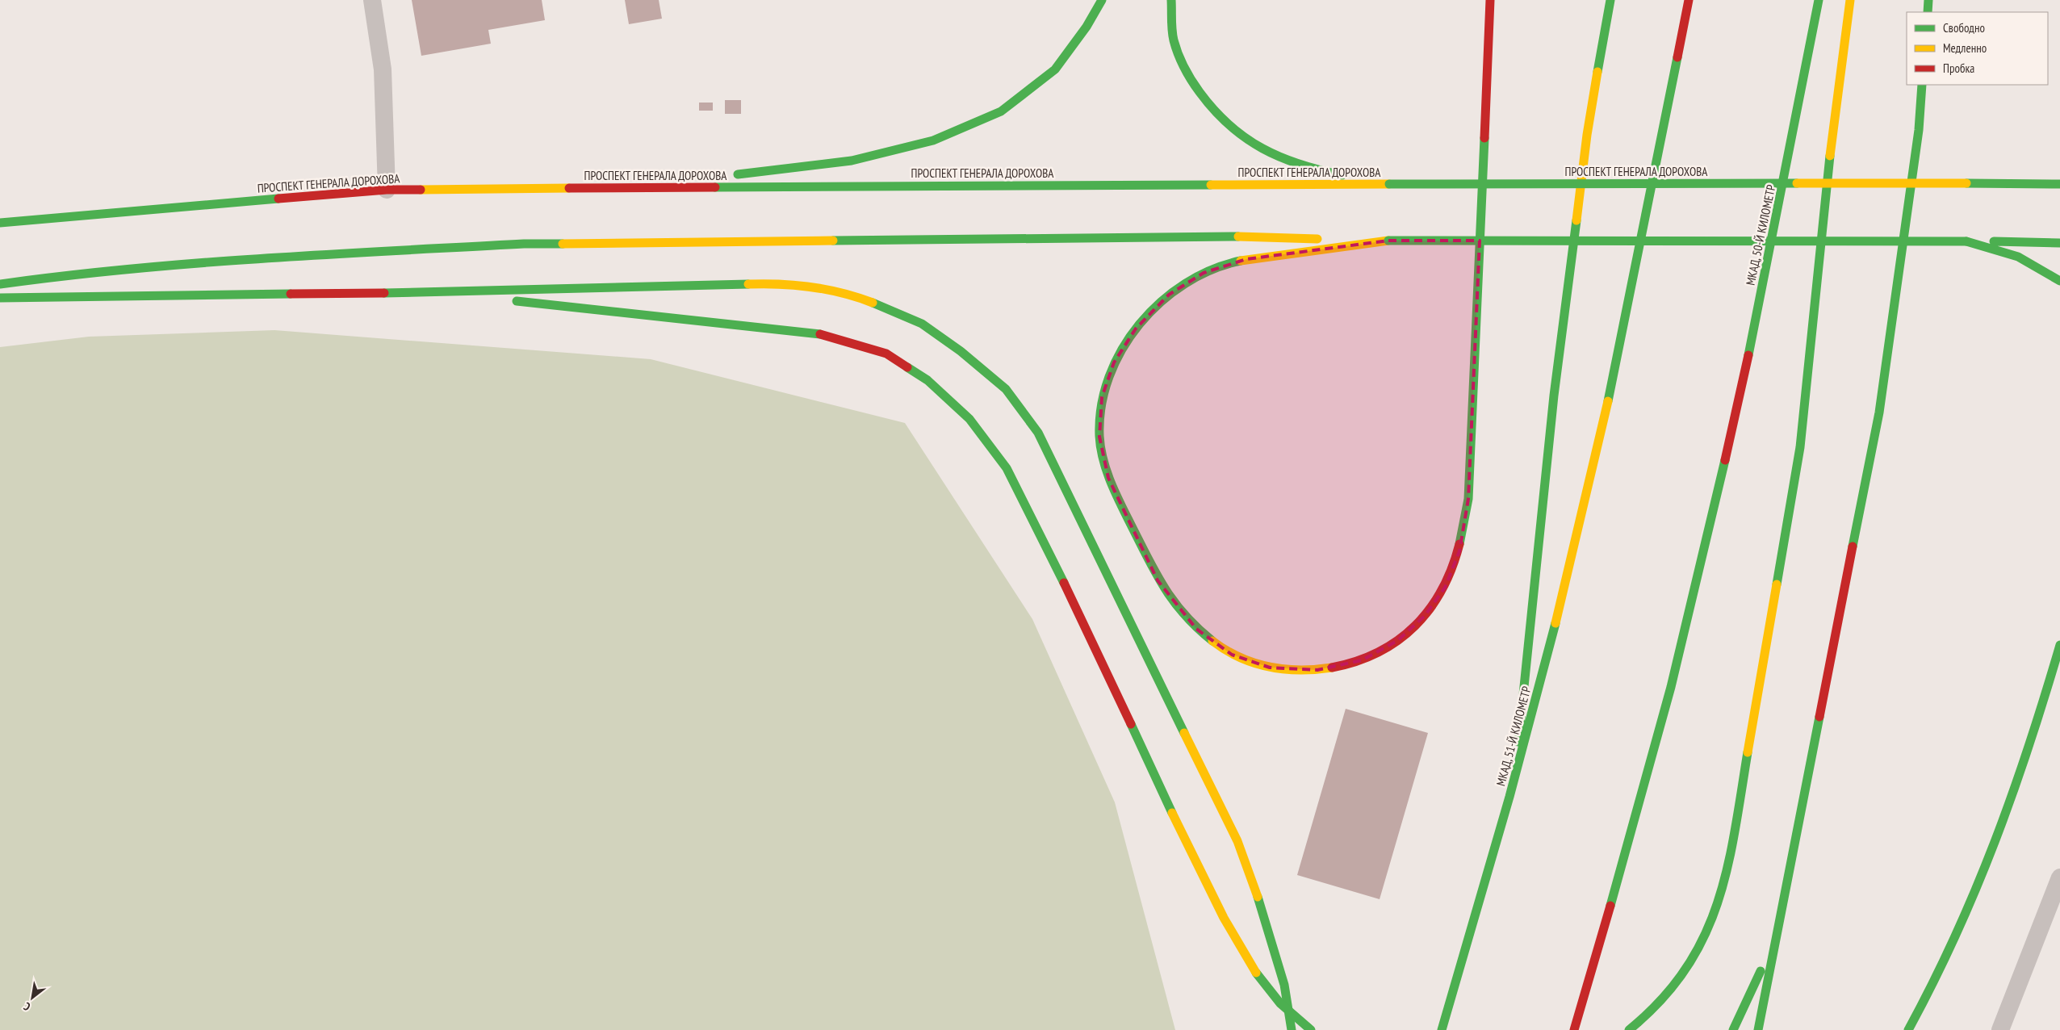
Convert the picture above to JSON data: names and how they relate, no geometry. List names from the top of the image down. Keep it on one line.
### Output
{"streets":{"main road":["ПРОСПЕКТ ГЕНЕРАЛА ДОРОХОВА","МКАД, 50-Й КИЛОМЕТР","МКАД, 51-Й КИЛОМЕТР"]},"legend":["Свободно","Медленно","Пробка"],"north":"bottom left"}
